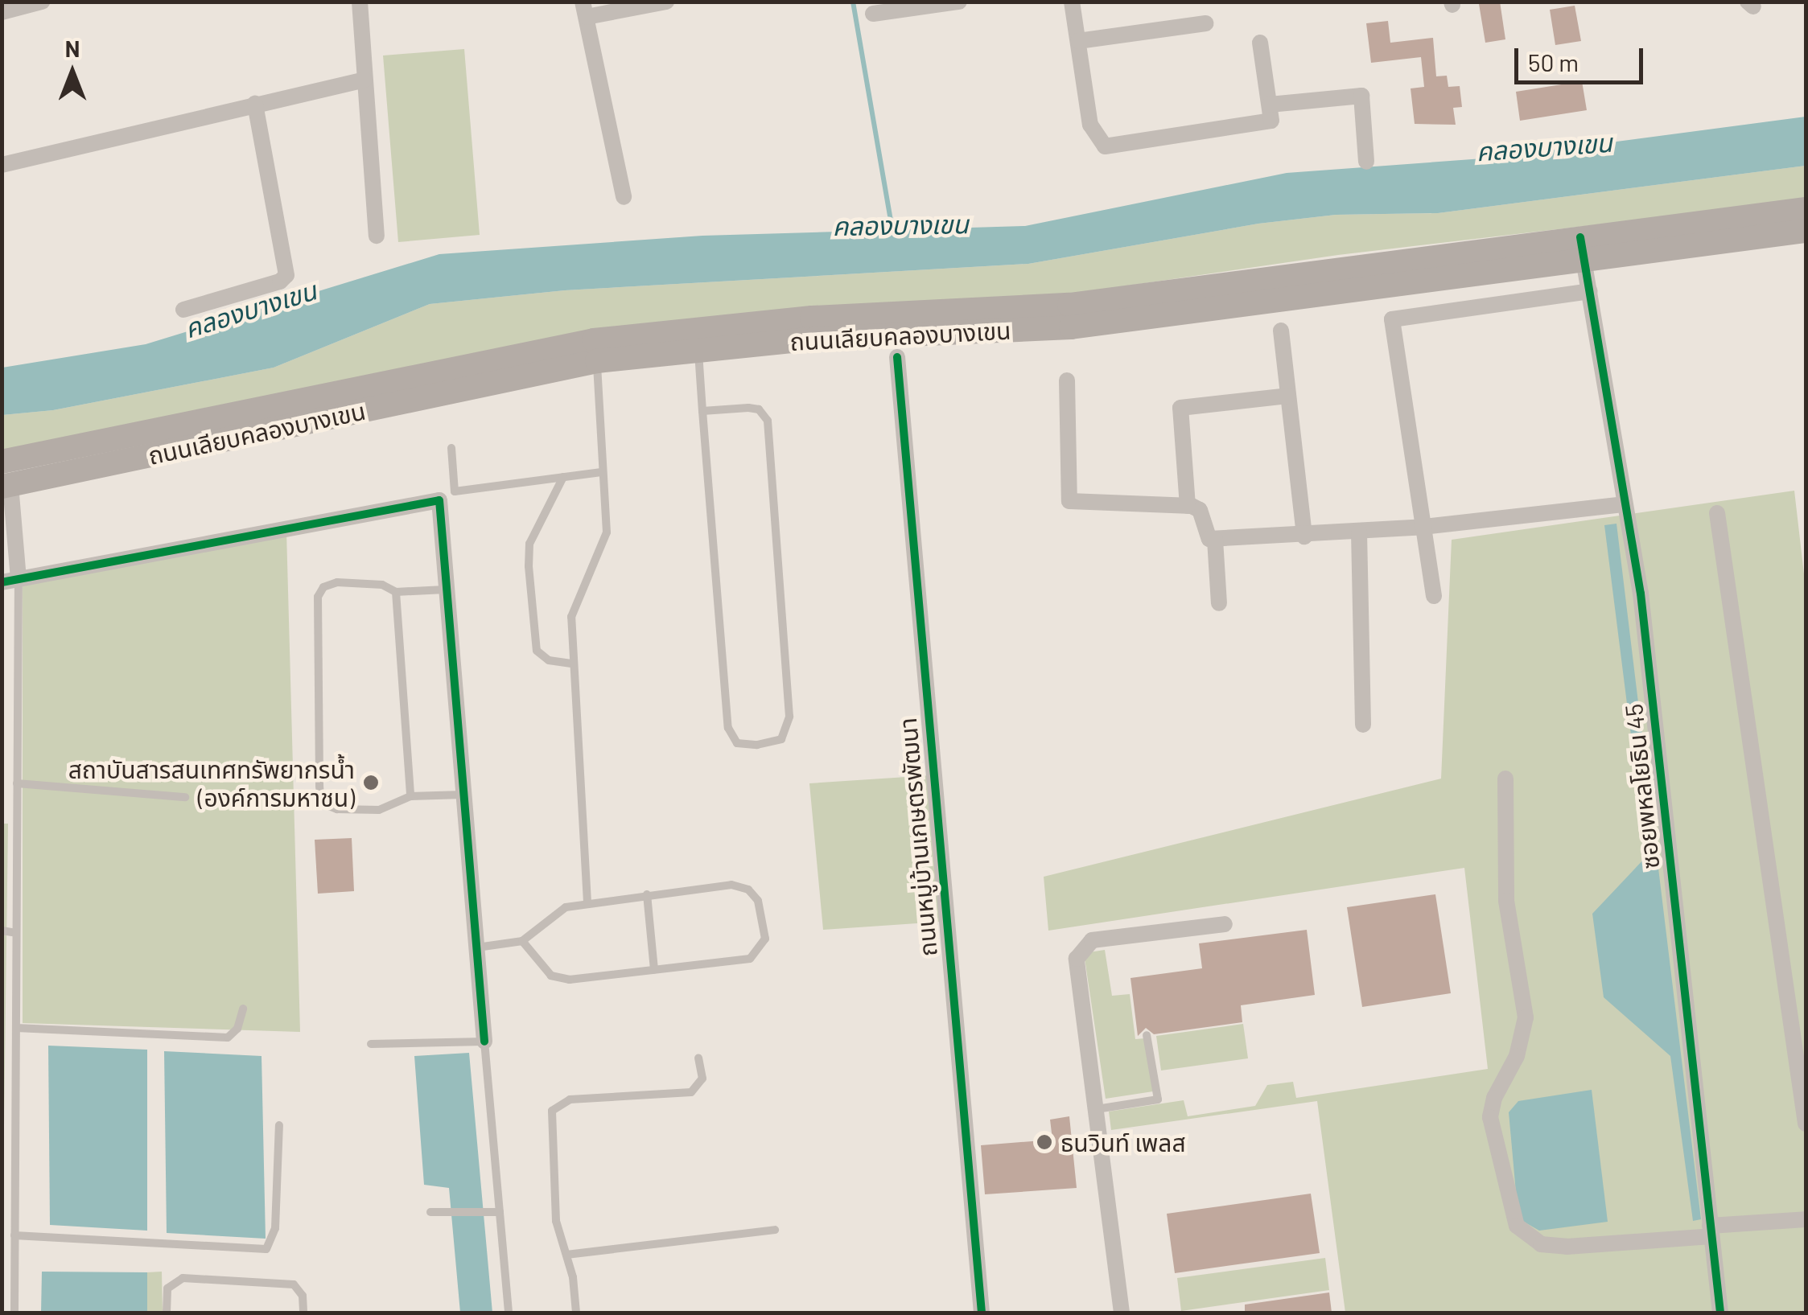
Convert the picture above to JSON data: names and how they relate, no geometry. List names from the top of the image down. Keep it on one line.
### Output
{"streets":{"main road":["ถนนเลียบคลองบางเขน"],"street":["ซอยพหลโยธิน 45","ถนนหมู่บ้านเกษตรพัฒนา"]},"crossings":[["ถนนเลียบคลองบางเขน","ซอยพหลโยธิน 45"]],"water":["คลองบางเขน"],"places":["สถาบันสารสนเทศทรัพยากรน้ำ (องค์การมหาชน)","ธนวินท์ เพลส"],"scale_bar":"50 m","north":"top"}
